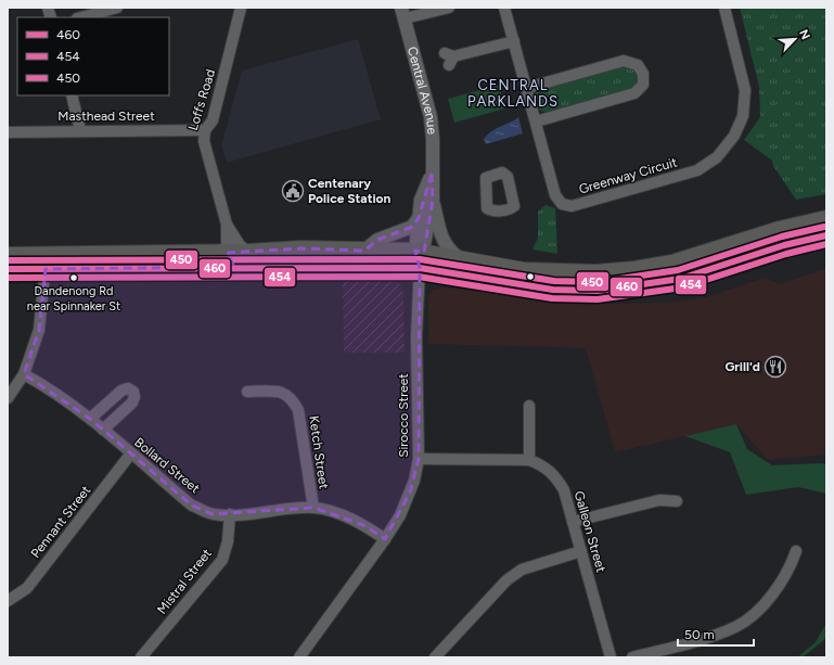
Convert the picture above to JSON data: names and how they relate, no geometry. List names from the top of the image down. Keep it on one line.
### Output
{"streets":{"street":["Central Avenue","Loffs Road","Masthead Street","Greenway Circuit","Sirocco Street","Ketch Street","Bollard Street","Pennant Street","Galleon Street","Mistral Street"]},"crossings":[["Central Avenue","Sirocco Street"],["Loffs Road","Masthead Street"],["Sirocco Street","Bollard Street"],["Sirocco Street","Galleon Street"],["Ketch Street","Bollard Street"],["Bollard Street","Pennant Street"],["Bollard Street","Mistral Street"]],"districts":["CENTRAL PARKLANDS"],"places":{"public building":["Centenary Police Station"],"other":["Dandenong Rd near Spinnaker St"],"restaurant":["Grill'd"]},"lines":["transit line 450","transit line 460","transit line 454"],"legend":["460","454","450"],"scale_bar":"50 m","north":"top right"}
